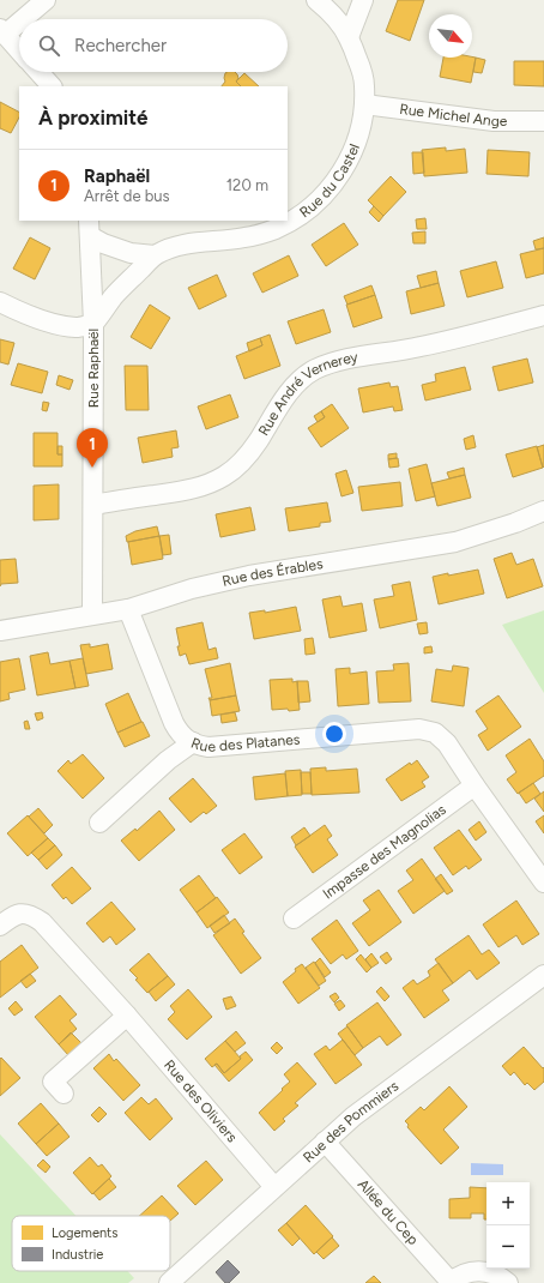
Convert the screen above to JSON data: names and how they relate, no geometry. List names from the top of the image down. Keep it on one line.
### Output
{"streets":{"street":["Rue Michel Ange","Rue du Castel","Rue Raphaël","Rue André Vernerey","Rue des Érables","Rue des Platanes","Impasse des Magnolias","Rue des Oliviers","Rue des Pommiers","Allée du Cep"]},"crossings":[["Rue Michel Ange","Rue du Castel"],["Rue du Castel","Rue Raphaël"],["Rue Raphaël","Rue André Vernerey"],["Rue Raphaël","Rue des Érables"],["Rue des Érables","Rue des Platanes"],["Rue des Platanes","Impasse des Magnolias"],["Rue des Oliviers","Rue des Pommiers"],["Rue des Pommiers","Allée du Cep"]],"legend":["Logements","Industrie"],"north":"bottom right","page":{"search":"Rechercher","heading":"À proximité","list":[{"mark":"1","name":"Raphaël","note":"Arrêt de bus","value":"120 m"}],"pins":"1","map_buttons":["+","−"]}}
